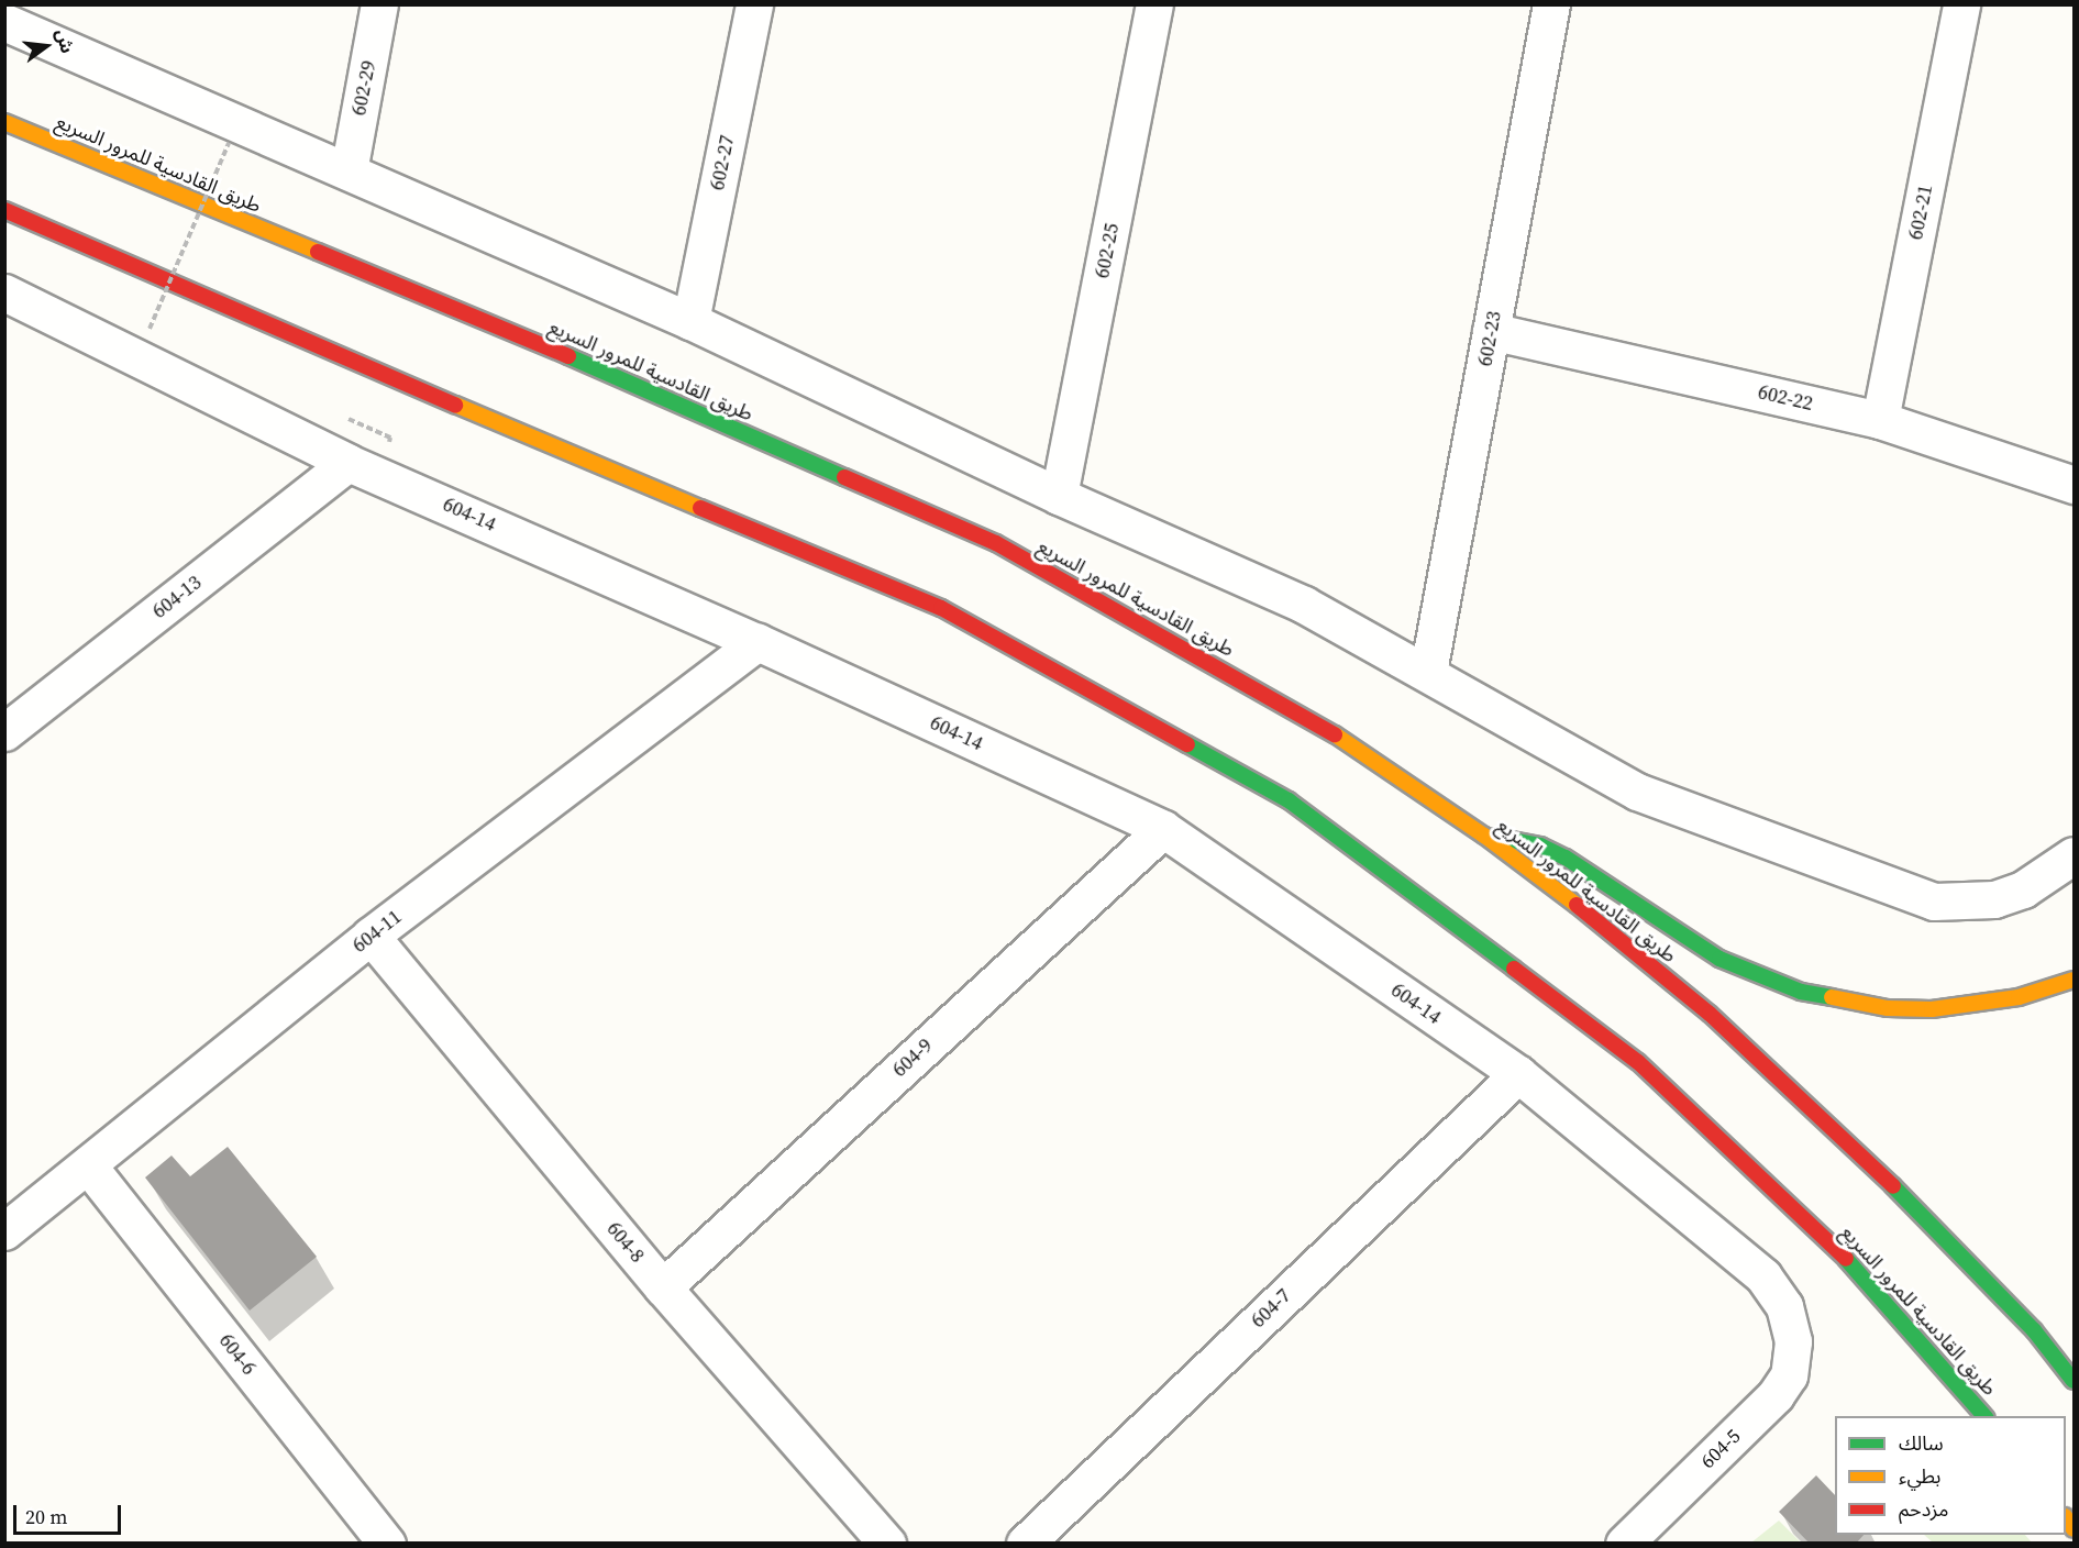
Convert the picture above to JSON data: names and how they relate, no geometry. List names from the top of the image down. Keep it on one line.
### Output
{"streets":{"highway":["طريق القادسية للمرور السريع"],"street":["602-29","602-27","602-21","602-25","602-23","602-22","604-14","604-13","604-11","604-9","604-8","604-7","604-6","604-5"]},"crossings":[["602-21","602-22"],["602-23","602-22"],["604-14","604-13"],["604-14","604-11"],["604-14","604-9"],["604-14","604-7"],["604-14","604-5"],["604-11","604-8"],["604-11","604-6"],["604-9","604-8"]],"legend":["سالك","بطيء","مزدحم"],"scale_bar":"20 m","north":"right"}
